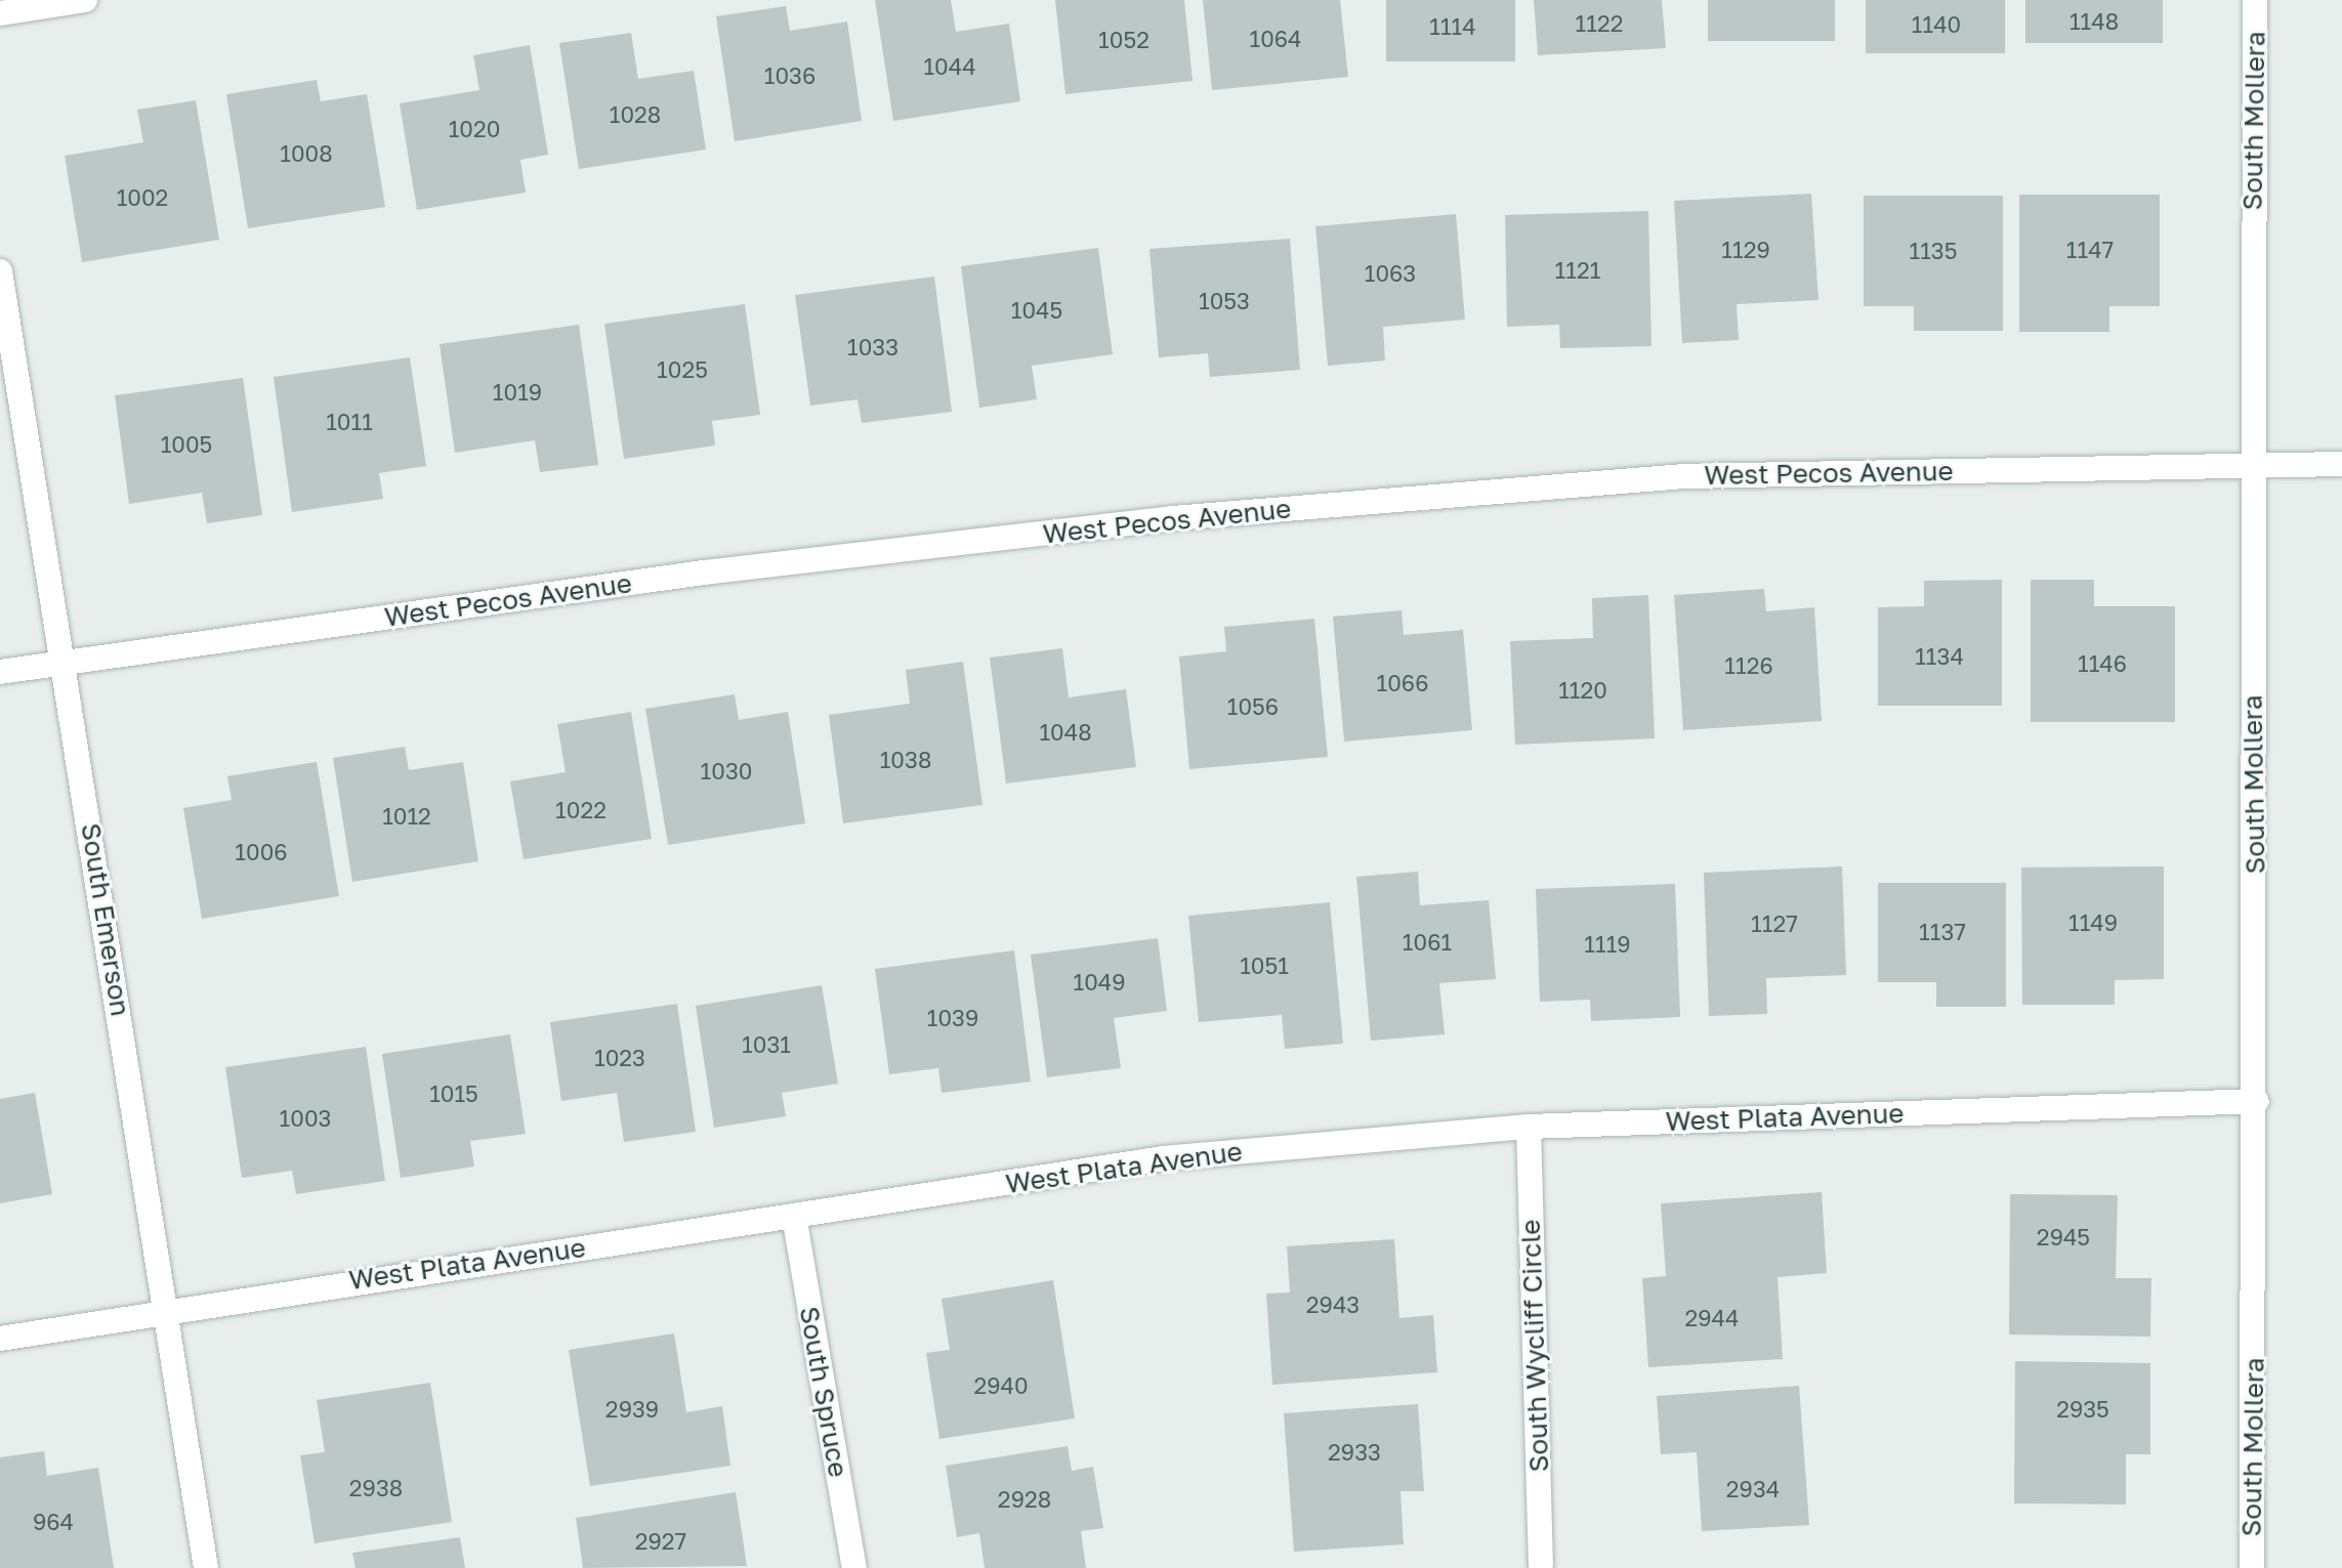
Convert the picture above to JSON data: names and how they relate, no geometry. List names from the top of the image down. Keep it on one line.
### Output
{"streets":{"street":["South Mollera","West Pecos Avenue","South Emerson","West Plata Avenue","South Wycliff Circle","South Spruce"]},"crossings":[["South Mollera","West Pecos Avenue"],["South Mollera","West Plata Avenue"],["West Pecos Avenue","South Emerson"],["South Emerson","West Plata Avenue"],["West Plata Avenue","South Wycliff Circle"],["West Plata Avenue","South Spruce"]],"house_numbers":["1148","1122","1140","1114","1064","1052","1044","1036","1028","1020","1008","1002","1129","1147","1135","1121","1063","1053","1045","1033","1025","1019","1011","1005","1134","1146","1126","1066","1120","1056","1048","1038","1030","1022","1012","1006","1149","1127","1137","1061","1119","1051","1049","1039","1031","1023","1015","1003","2945","2943","2944","2940","2939","2935","2933","2938","2934","2928","964","2927"]}
